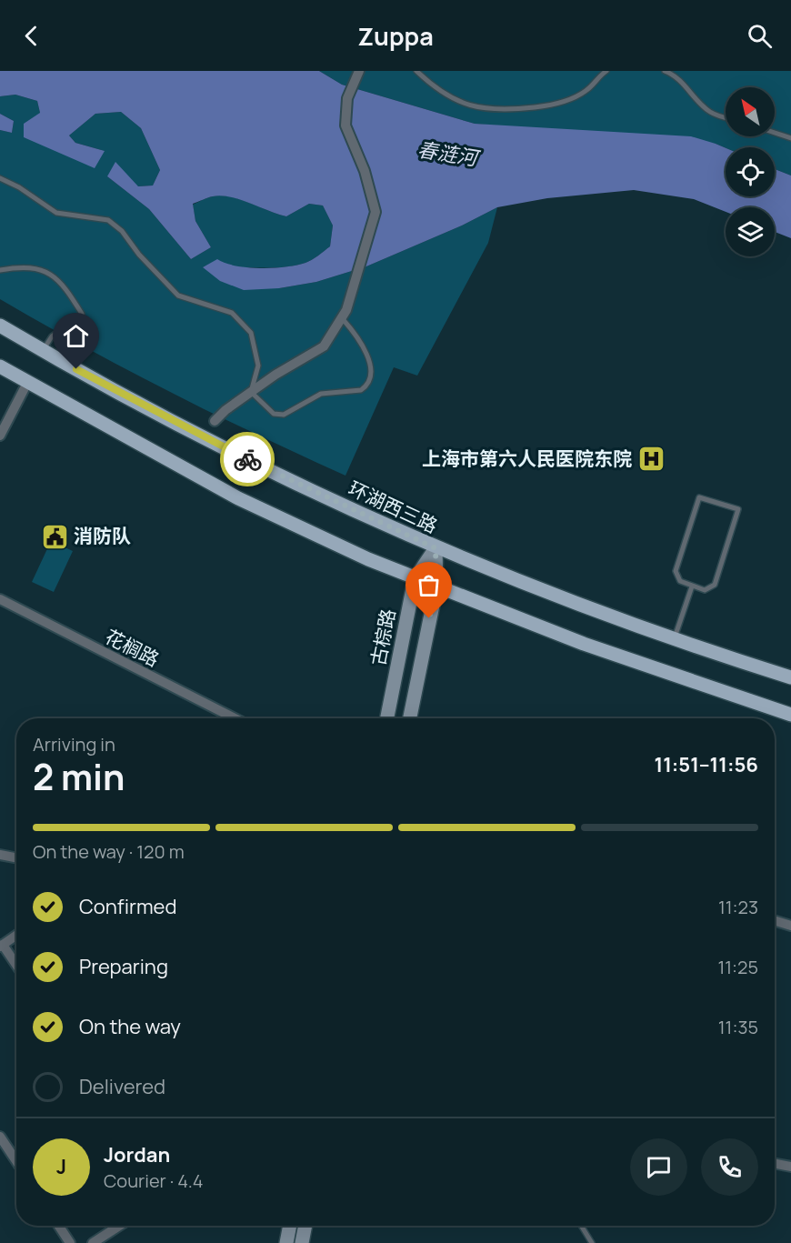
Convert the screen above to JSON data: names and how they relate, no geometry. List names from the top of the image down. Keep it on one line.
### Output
{"streets":{"main road":["环湖西三路"],"street":["古棕路","花榈路"]},"crossings":[["环湖西三路","古棕路"]],"water":["春涟河"],"places":{"hospital":["上海市第六人民医院东院"],"public building":["消防队"]},"north":"top left","page":{"header":"Zuppa","heading":["2 min","Arriving in","11:51–11:56"],"panel":["Jordan","Courier · 4.4"],"bar":"On the way · 120 m","list":[["Confirmed","11:23"],["Preparing","11:25"],["On the way","11:35"],"Delivered"],"round":"J"}}
